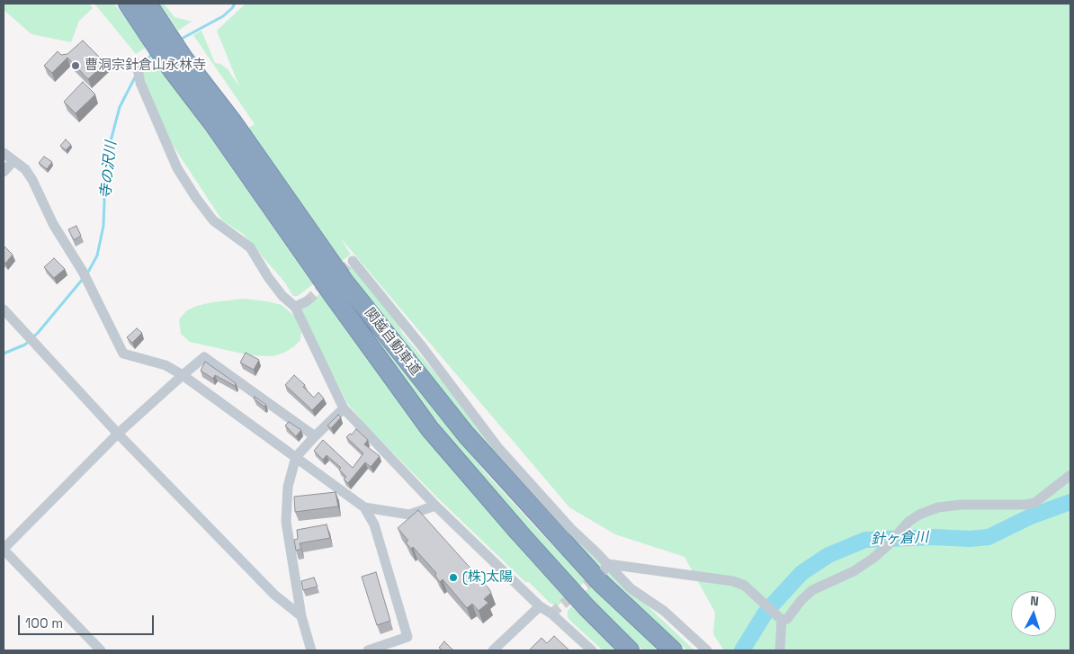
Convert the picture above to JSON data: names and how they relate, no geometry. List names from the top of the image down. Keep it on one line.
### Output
{"streets":{"highway":["関越自動車道"]},"water":["寺の沢川","針ヶ倉川"],"places":["曹洞宗針倉山永林寺","(株)太陽"],"scale_bar":"100 m","north":"top"}
